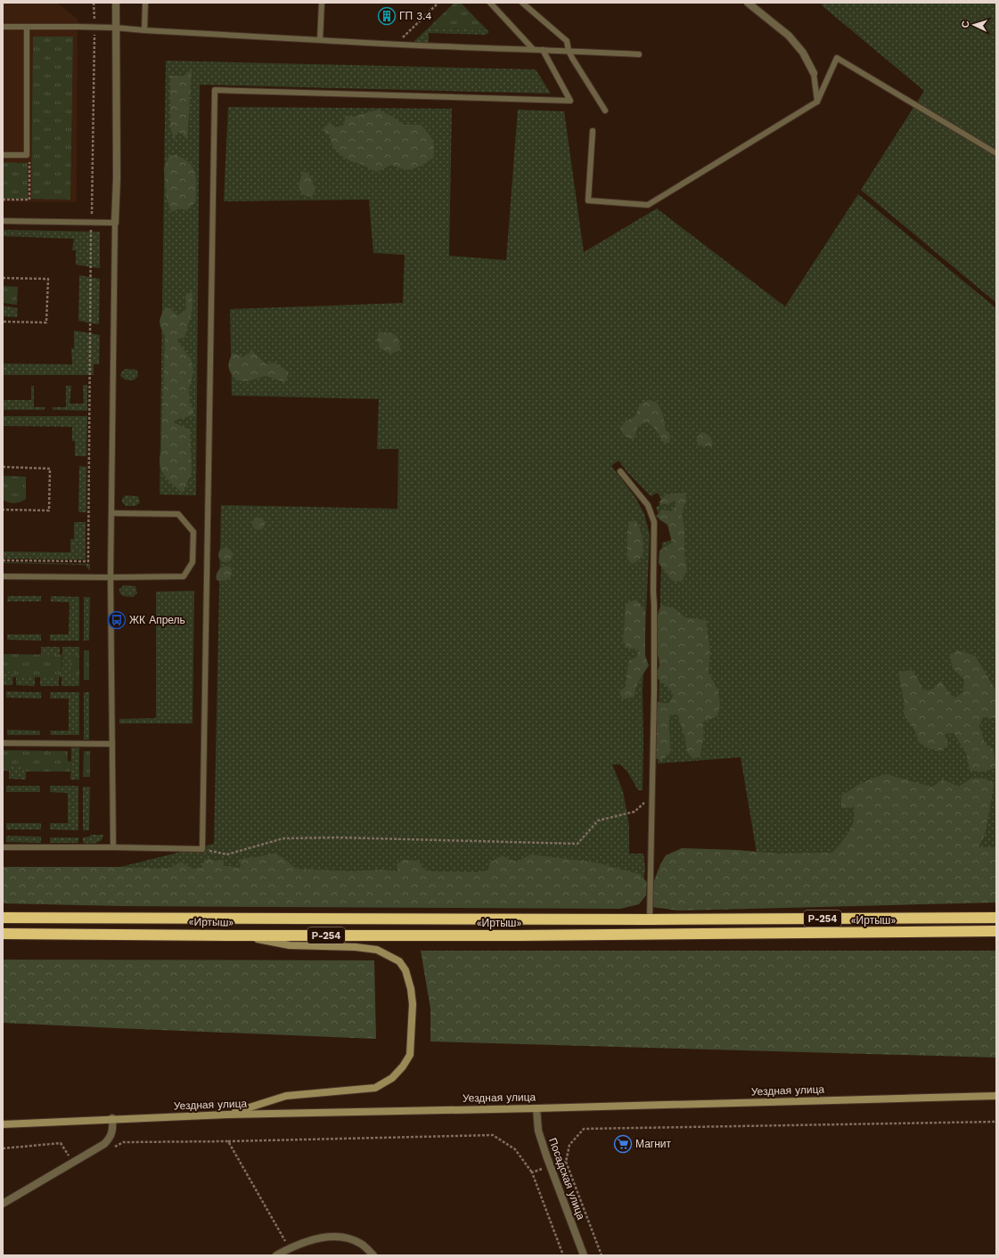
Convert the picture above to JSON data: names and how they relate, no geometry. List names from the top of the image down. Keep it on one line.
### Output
{"streets":{"highway":["Р-254","«Иртыш»"],"street":["Уездная улица","Посадская улица"]},"crossings":[["Уездная улица","Посадская улица"]],"places":{"building":["ГП 3.4"],"bus stop":["ЖК Апрель"],"supermarket":["Магнит"]},"north":"left"}
